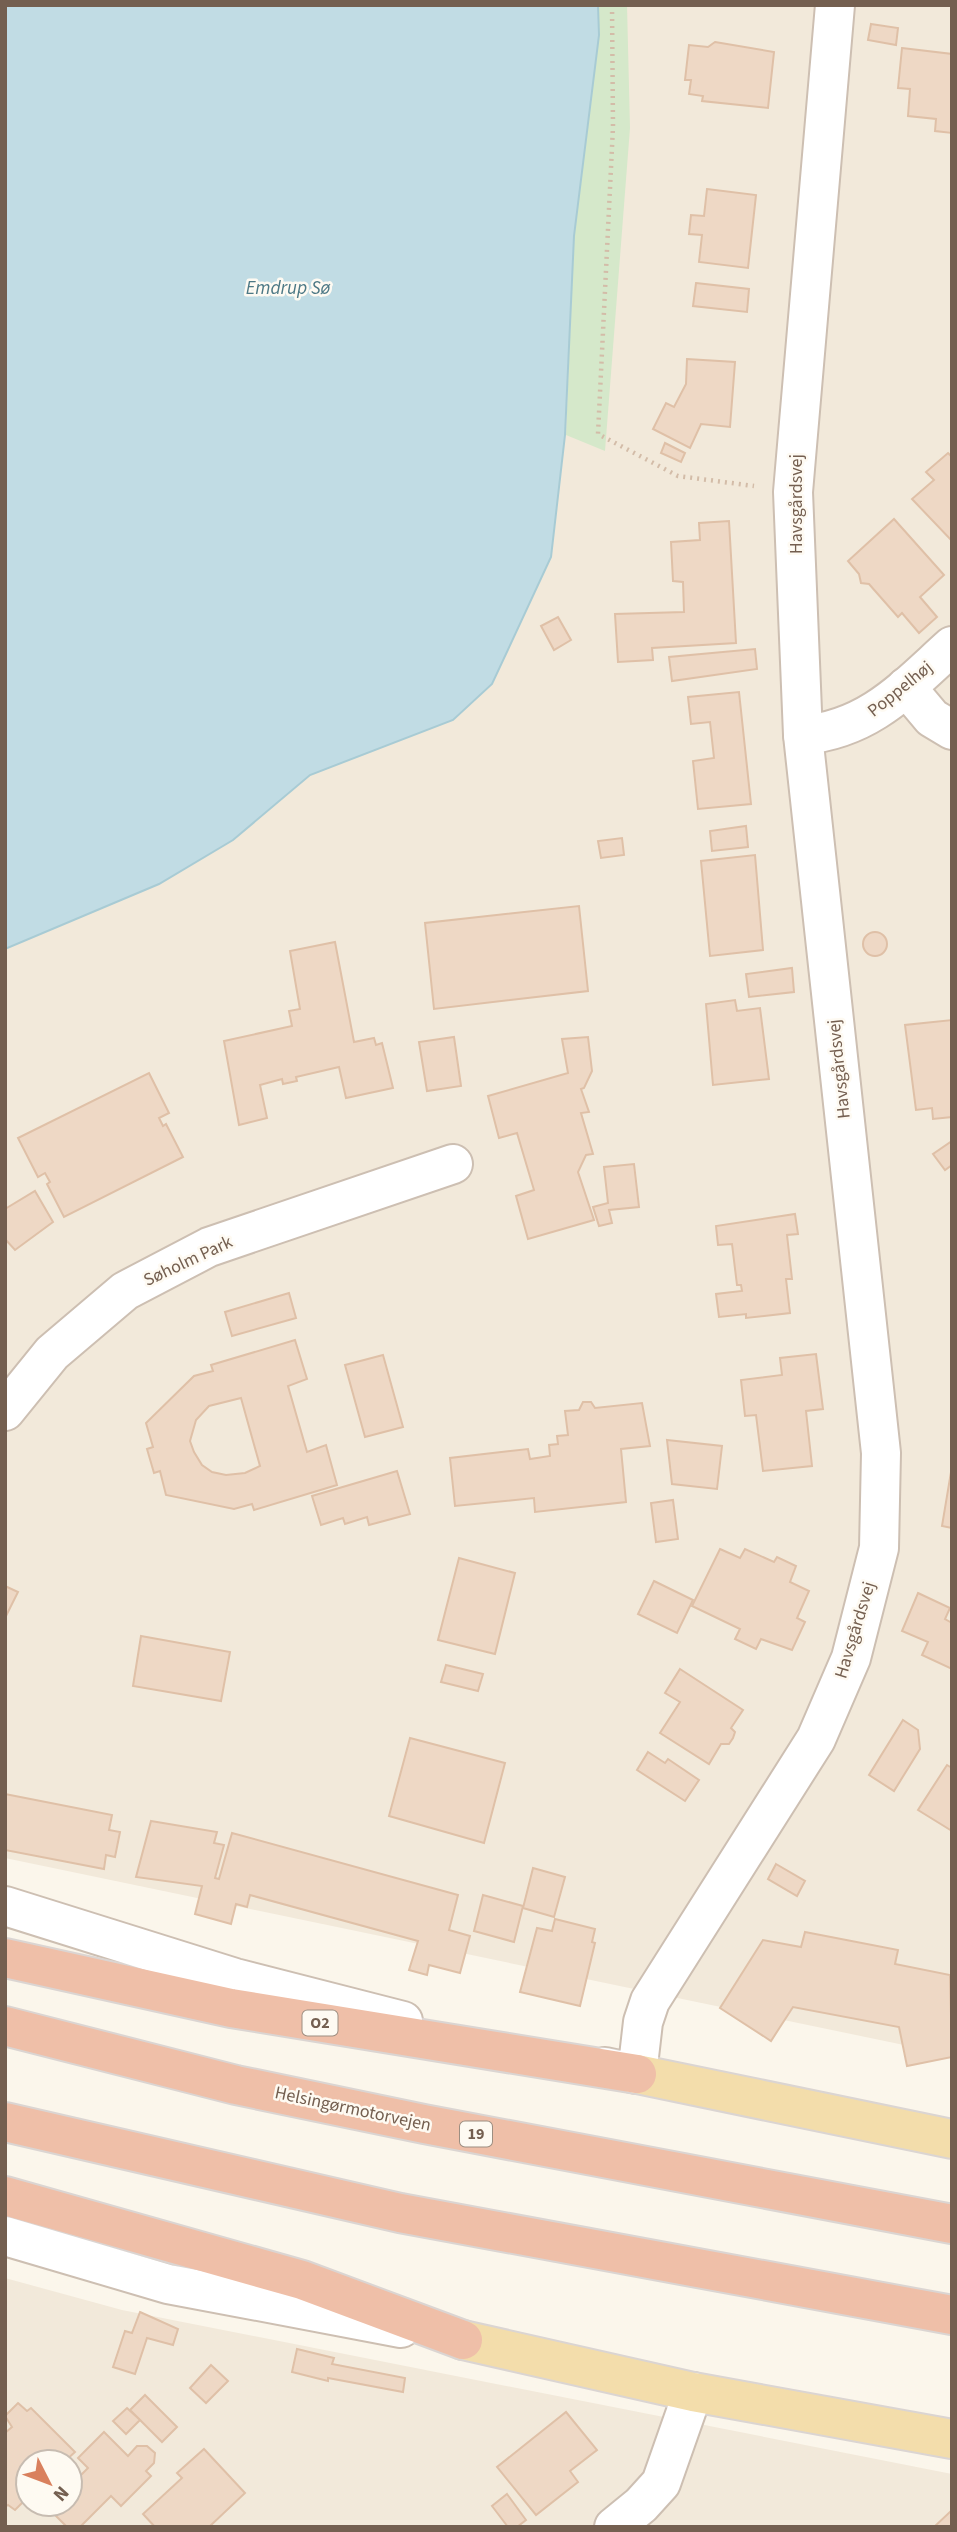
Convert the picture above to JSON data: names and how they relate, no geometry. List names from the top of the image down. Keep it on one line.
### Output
{"streets":{"highway":["O2","Helsingørmotorvejen","19"],"street":["Havsgårdsvej","Poppelhøj","Søholm Park"]},"crossings":[["Havsgårdsvej","Poppelhøj"],["Havsgårdsvej","O2"]],"water":["Emdrup Sø"],"north":"bottom right"}
